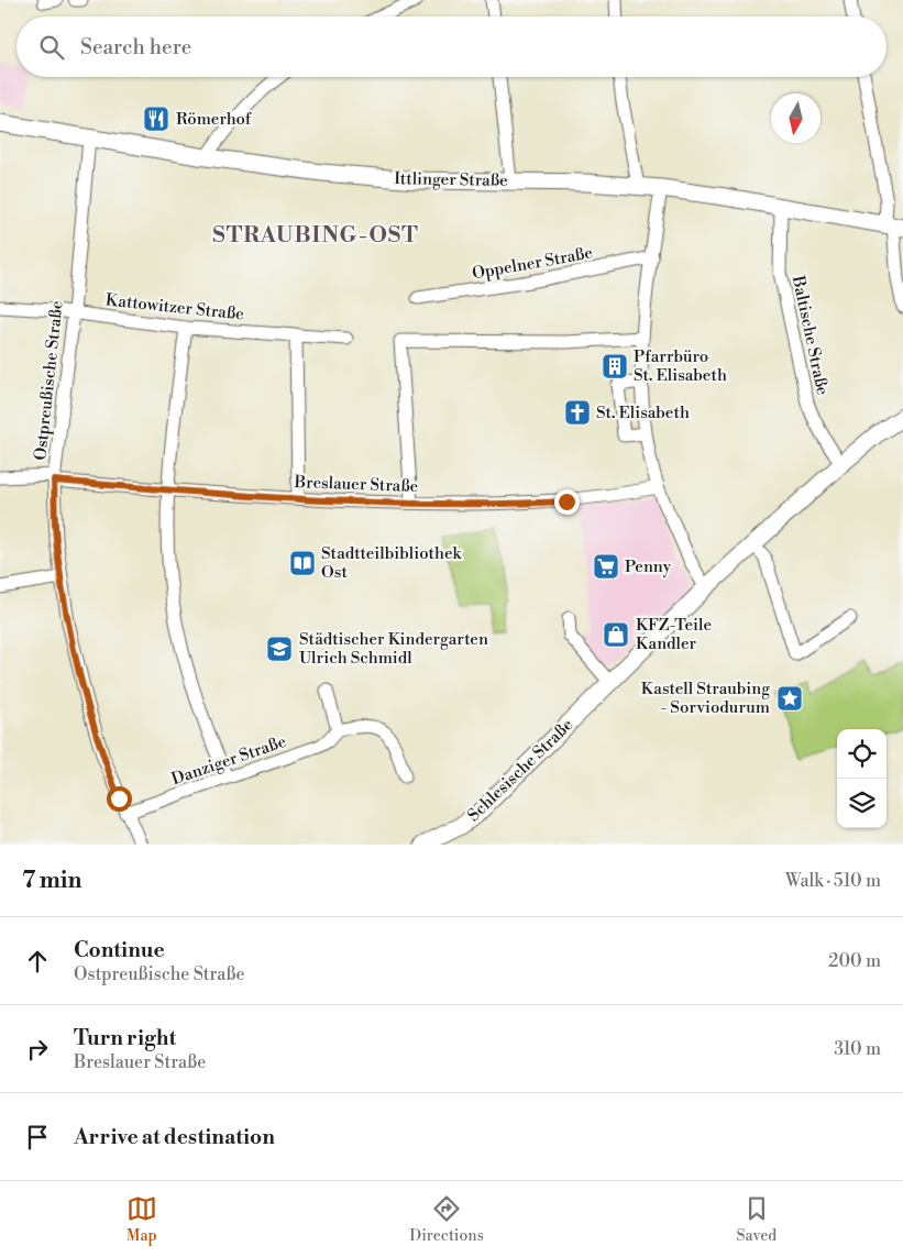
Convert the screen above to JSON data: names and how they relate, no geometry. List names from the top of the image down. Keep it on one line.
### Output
{"streets":{"street":["Ittlinger Straße","Oppelner Straße","Kattowitzer Straße","Baltische Straße","Ostpreußische Straße","Breslauer Straße","Danziger Straße","Schlesische Straße"]},"crossings":[["Ittlinger Straße","Baltische Straße"],["Ittlinger Straße","Ostpreußische Straße"],["Kattowitzer Straße","Ostpreußische Straße"],["Baltische Straße","Schlesische Straße"],["Ostpreußische Straße","Breslauer Straße"],["Ostpreußische Straße","Danziger Straße"]],"districts":["STRAUBING-OST"],"places":{"restaurant":["Römerhof"],"building":["Pfarrbüro St. Elisabeth"],"church":["St. Elisabeth"],"library":["Stadtteilbibliothek Ost"],"supermarket":["Penny"],"shop":["KFZ-Teile Kandler"],"school or university":["Städtischer Kindergarten Ulrich Schmidl"],"place":["Kastell Straubing - Sorviodurum"]},"north":"bottom","page":{"search":"Search here","heading":["7 min","Walk · 510 m"],"list":[["Continue","Ostpreußische Straße","200 m"],["Turn right","Breslauer Straße","310 m"],"Arrive at destination"],"nav":["Map","Directions","Saved"]}}
